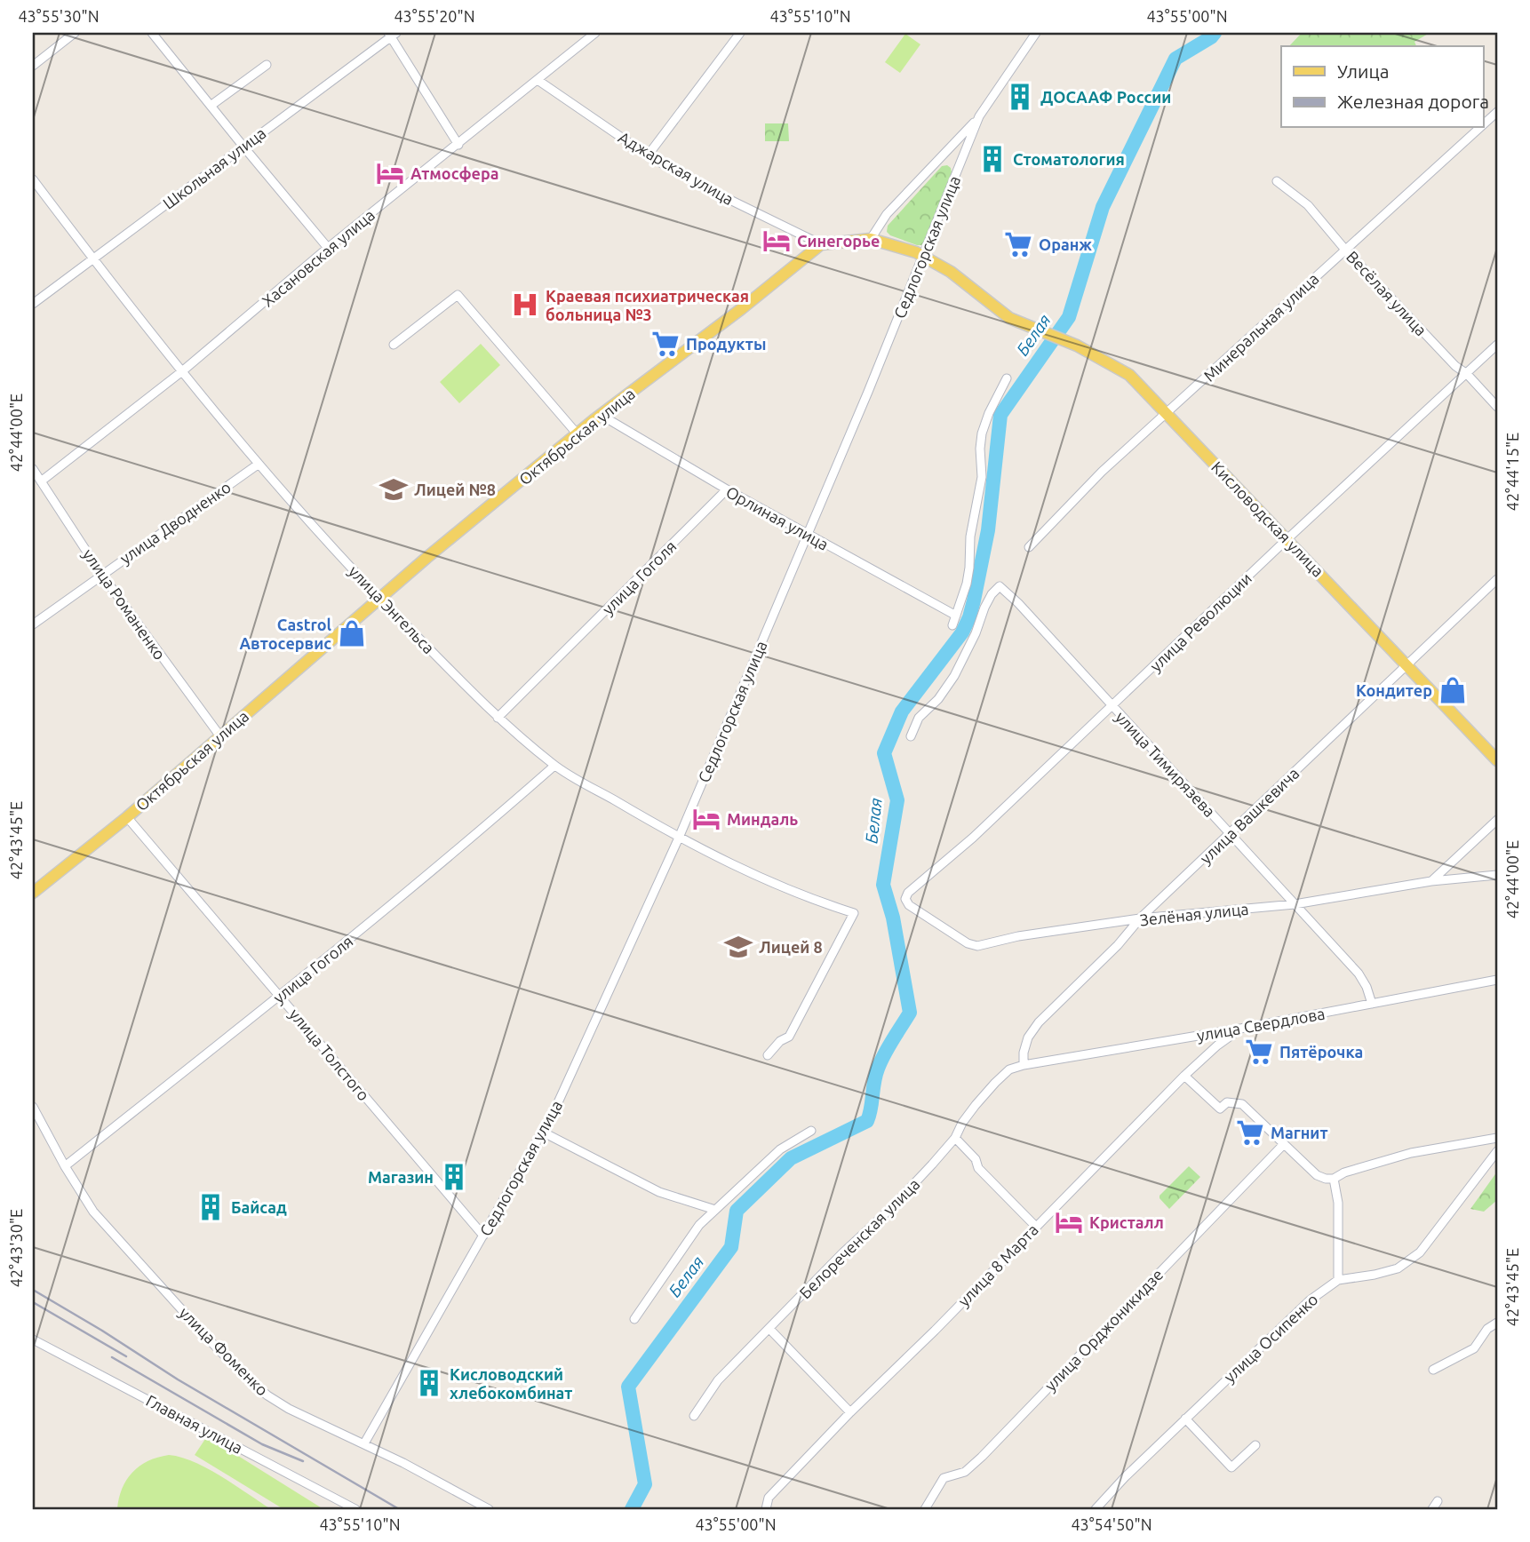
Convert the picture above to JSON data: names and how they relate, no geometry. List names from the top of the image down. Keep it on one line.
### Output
{"streets":{"main road":["Октябрьская улица","Кисловодская улица"],"street":["Школьная улица","Аджарская улица","Седлогорская улица","Хасановская улица","Весёлая улица","Минеральная улица","Орлиная улица","улица Дводненко","улица Гоголя","улица Романенко","улица Энгельса","улица Революции","улица Тимирязева","улица Вашкевича","Зелёная улица","улица Свердлова","улица Толстого","Белореченская улица","улица 8 Марта","улица Орджоникидзе","улица Осипенко","улица Фоменко","Главная улица"]},"crossings":[["Школьная улица","улица Энгельса"],["Аджарская улица","Хасановская улица"],["Аджарская улица","Октябрьская улица"],["Седлогорская улица","Орлиная улица"],["Седлогорская улица","Кисловодская улица"],["Седлогорская улица","улица Энгельса"],["Седлогорская улица","улица Толстого"],["Седлогорская улица","улица Фоменко"],["Хасановская улица","улица Романенко"],["Хасановская улица","улица Энгельса"],["Весёлая улица","Минеральная улица"],["Весёлая улица","улица Революции"],["Минеральная улица","Кисловодская улица"],["Октябрьская улица","Орлиная улица"],["Октябрьская улица","улица Романенко"],["Октябрьская улица","улица Энгельса"],["Октябрьская улица","улица Толстого"],["Орлиная улица","улица Гоголя"],["Кисловодская улица","улица Революции"],["Кисловодская улица","улица Вашкевича"],["улица Дводненко","улица Романенко"],["улица Дводненко","улица Энгельса"],["улица Гоголя","улица Энгельса"],["улица Гоголя","улица Толстого"],["улица Гоголя","улица Фоменко"],["улица Революции","улица Тимирязева"],["улица Революции","Зелёная улица"],["улица Тимирязева","улица Вашкевича"],["улица Тимирязева","Зелёная улица"],["улица Тимирязева","улица Свердлова"],["улица Вашкевича","Зелёная улица"],["улица Вашкевича","улица Свердлова"],["улица Вашкевича","Белореченская улица"],["улица Свердлова","Белореченская улица"],["улица Свердлова","улица 8 Марта"]],"water":["Белая"],"places":{"building":["ДОСААФ России","Стоматология","Магазин","Байсад","Кисловодский хлебокомбинат"],"hotel":["Атмосфера","Синегорье","Миндаль","Кристалл"],"supermarket":["Оранж","Продукты","Пятёрочка","Магнит"],"hospital":["Краевая психиатрическая больница №3"],"school or university":["Лицей №8","Лицей 8"],"shop":["Castrol Автосервис","Кондитер"]},"legend":["Улица","Железная дорога"],"coordinates":["43°55'30\"N","43°55'20\"N","43°55'10\"N","43°55'00\"N","42°44'00\"E","42°44'15\"E","42°43'45\"E","42°43'30\"E","43°54'50\"N"]}
